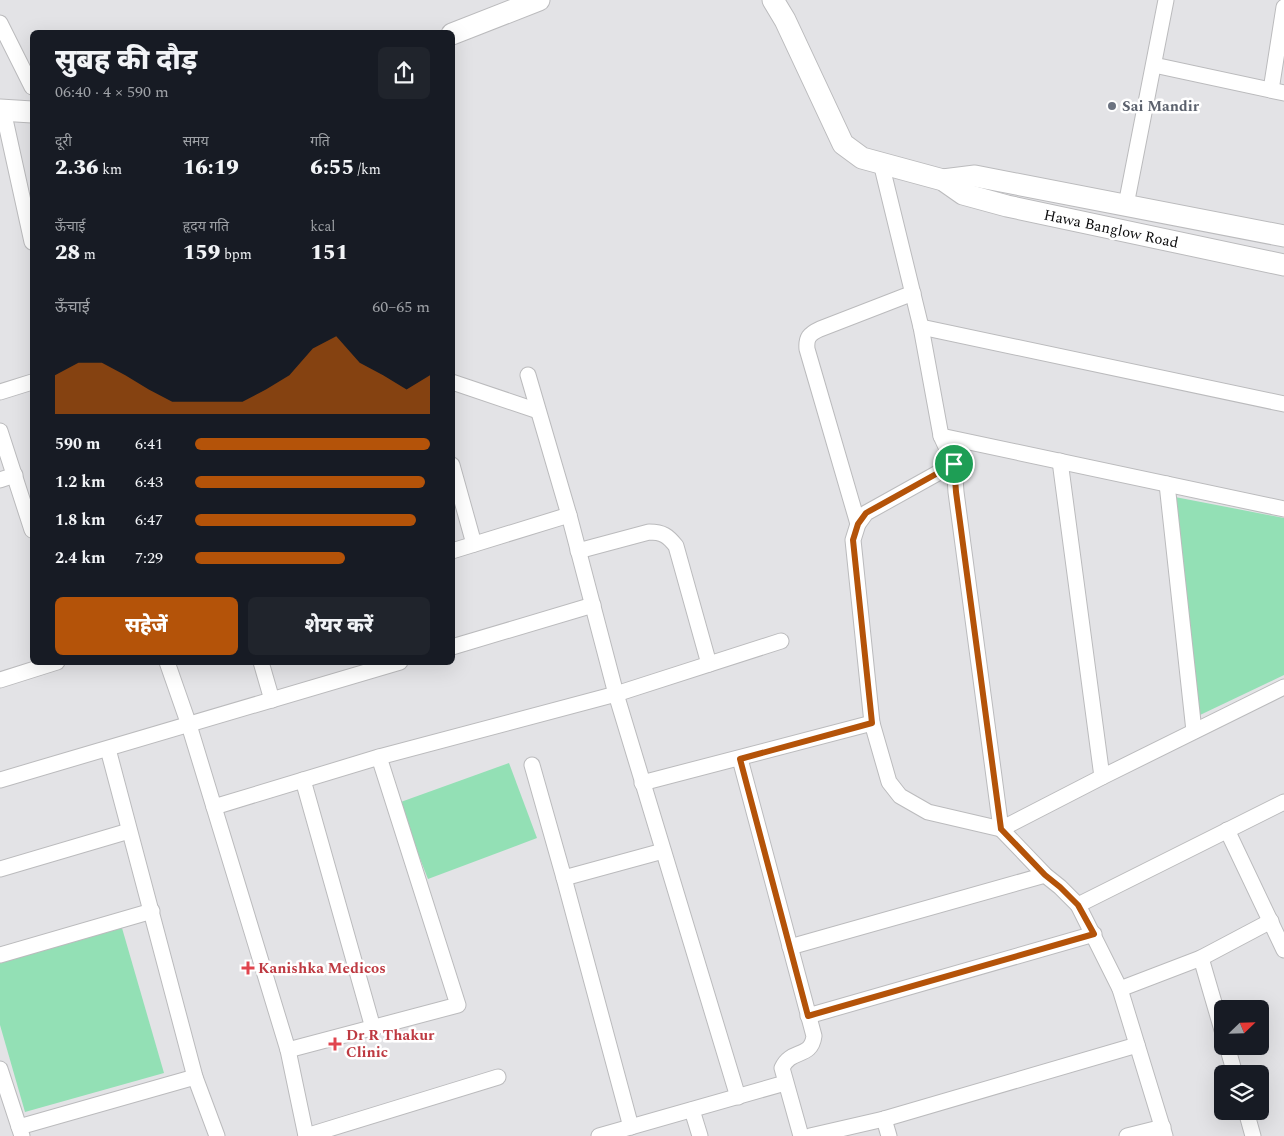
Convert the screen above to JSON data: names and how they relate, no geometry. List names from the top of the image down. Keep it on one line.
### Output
{"streets":{"street":["Hawa Banglow Road"]},"places":{"other":["Sai Mandir"],"health":["Kanishka Medicos","Dr R Thakur Clinic"]},"north":"top right","page":{"heading":["सुबह की दौड़","06:40 · 4 × 590 m"],"stats":[["दूरी","2.36 km"],["समय","16:19"],["गति","6:55 /km"],["ऊँचाई","28 m"],["हृदय गति","159 bpm"],["kcal","151"]],"chart":["ऊँचाई","60–65 m"],"list":[{"name":"590 m","note":"6:41"},{"name":"1.2 km","note":"6:43"},{"name":"1.8 km","note":"6:47"},{"name":"2.4 km","note":"7:29"}],"buttons":["सहेजें","शेयर करें"]}}
